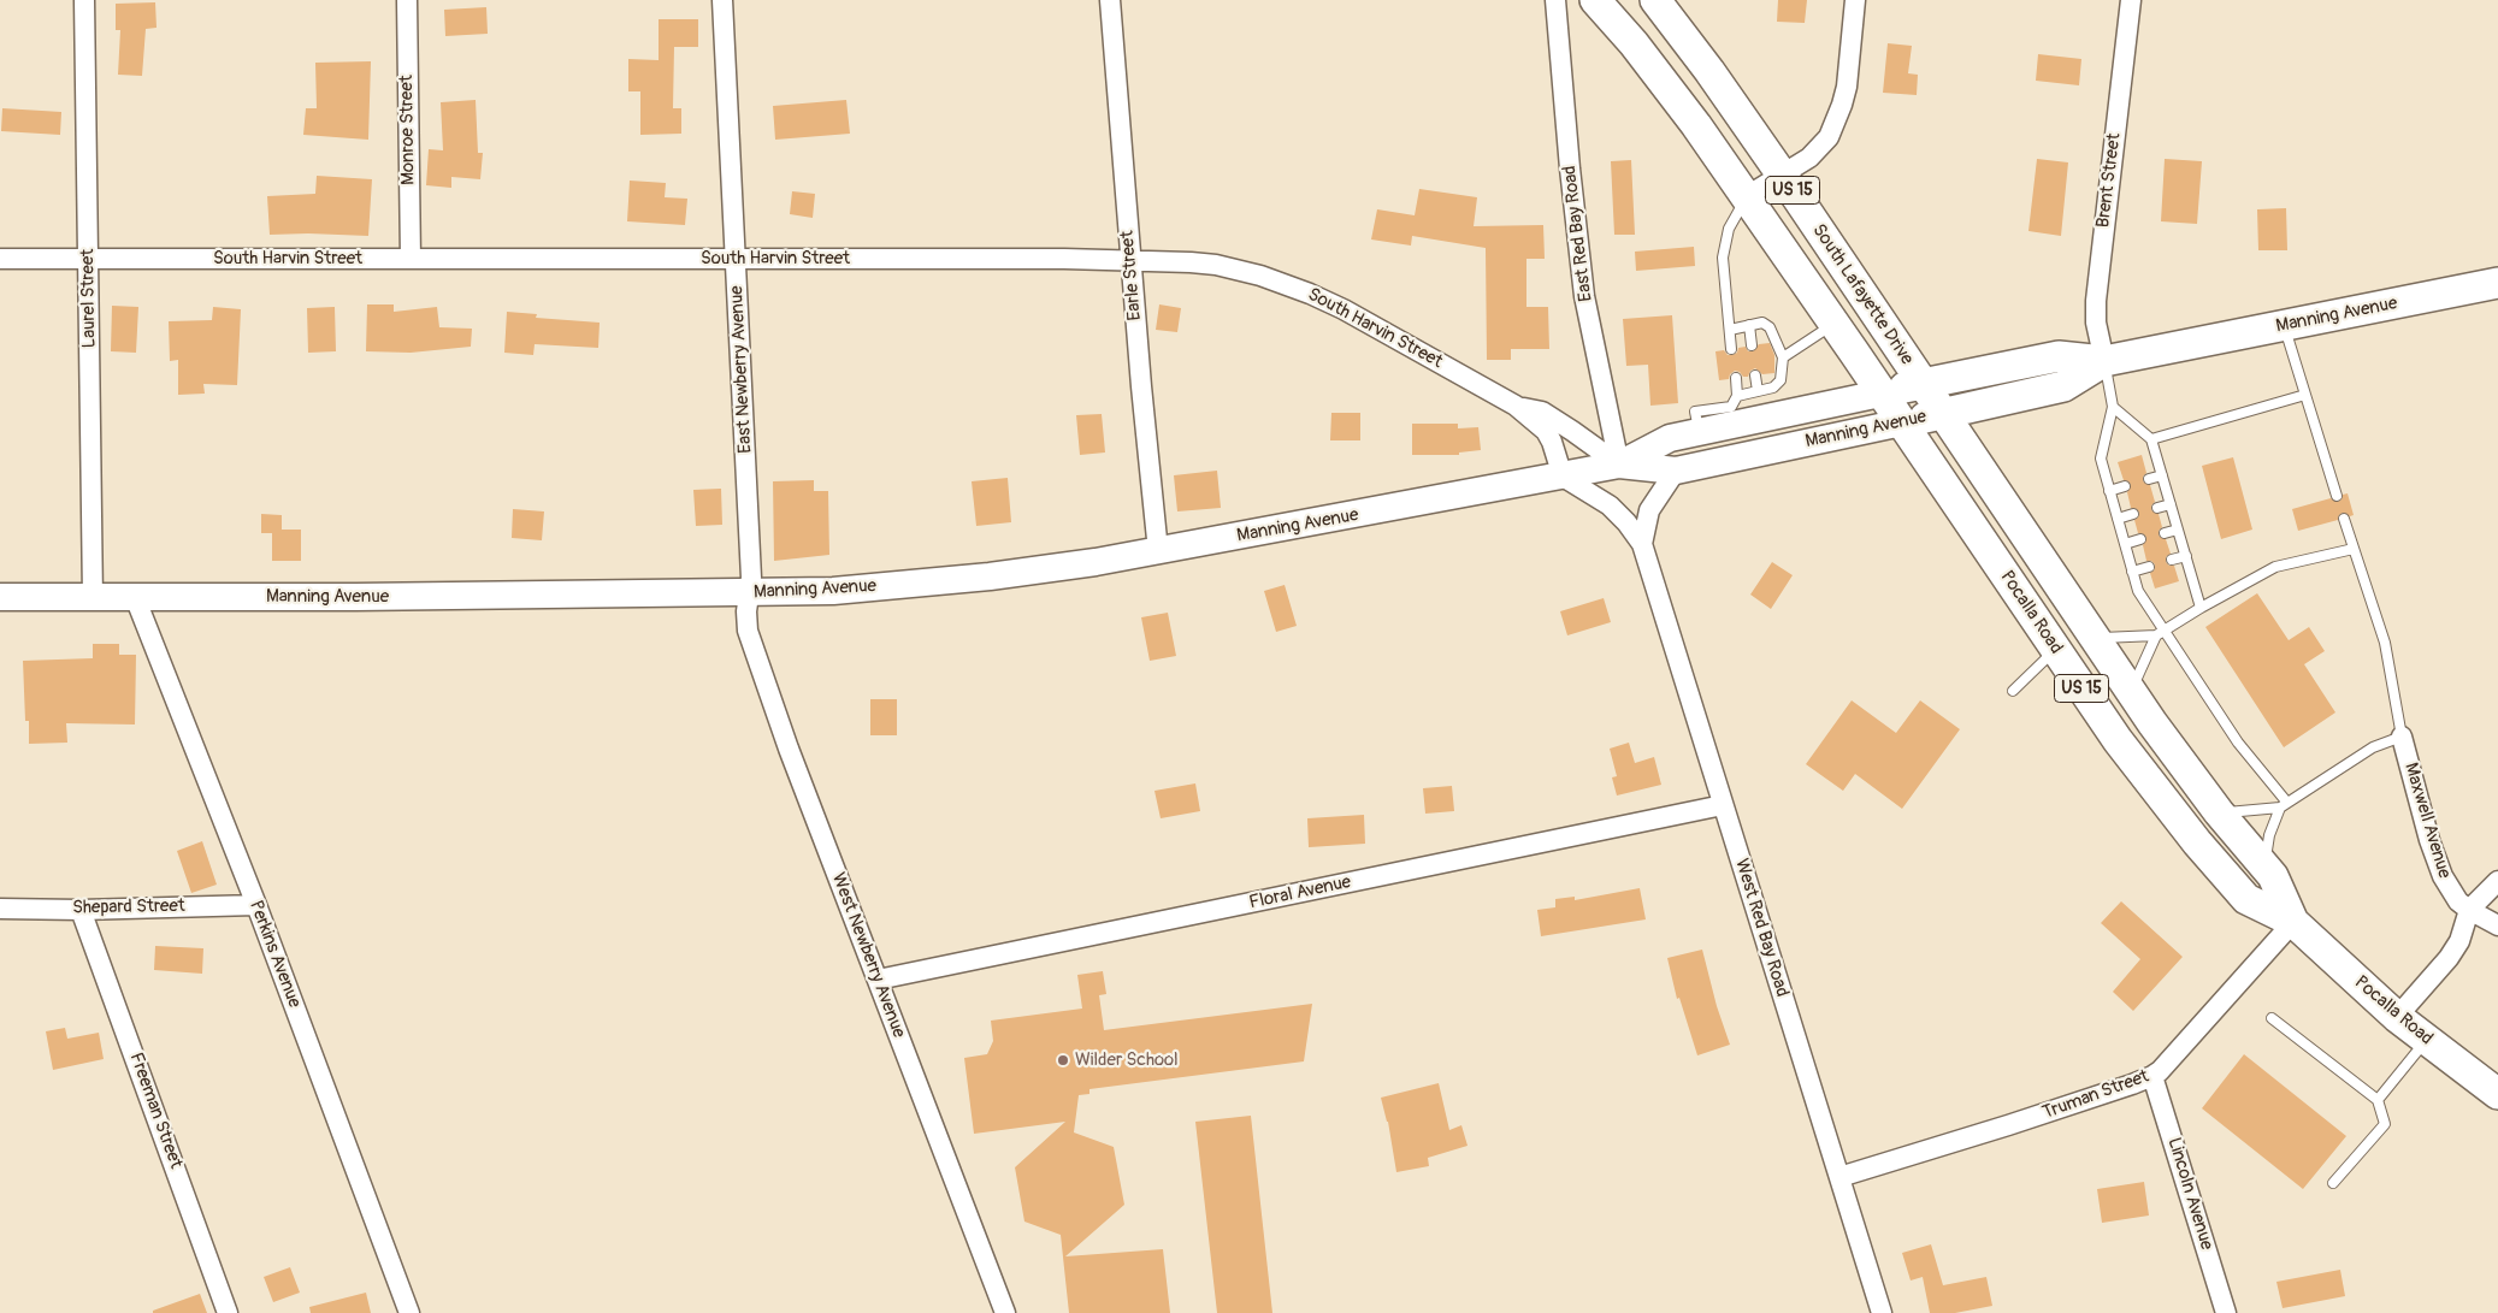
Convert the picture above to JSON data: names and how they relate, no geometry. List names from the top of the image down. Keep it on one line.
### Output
{"streets":{"main road":["US 15","South Lafayette Drive","Manning Avenue","Pocalla Road"],"street":["Monroe Street","Brent Street","East Red Bay Road","South Harvin Street","Earle Street","Laurel Street","East Newberry Avenue","Maxwell Avenue","Floral Avenue","Shepard Street","West Red Bay Road","Perkins Avenue","West Newberry Avenue","Truman Street","Freeman Street","Lincoln Avenue"]},"crossings":[["Monroe Street","South Harvin Street"],["Brent Street","Manning Avenue"],["US 15","Manning Avenue"],["US 15","Pocalla Road"],["East Red Bay Road","South Harvin Street"],["East Red Bay Road","Manning Avenue"],["South Harvin Street","Earle Street"],["South Harvin Street","Laurel Street"],["South Harvin Street","Manning Avenue"],["South Harvin Street","East Newberry Avenue"],["South Harvin Street","West Red Bay Road"],["Earle Street","Manning Avenue"],["South Lafayette Drive","Manning Avenue"],["South Lafayette Drive","Pocalla Road"],["Laurel Street","Manning Avenue"],["Manning Avenue","East Newberry Avenue"],["Manning Avenue","Pocalla Road"],["Manning Avenue","West Red Bay Road"],["Manning Avenue","Perkins Avenue"],["Manning Avenue","West Newberry Avenue"],["East Newberry Avenue","West Newberry Avenue"],["Pocalla Road","Truman Street"],["Floral Avenue","West Red Bay Road"],["Floral Avenue","West Newberry Avenue"],["Shepard Street","Perkins Avenue"],["Shepard Street","Freeman Street"],["West Red Bay Road","Truman Street"],["Truman Street","Lincoln Avenue"]],"places":["Wilder School"]}
